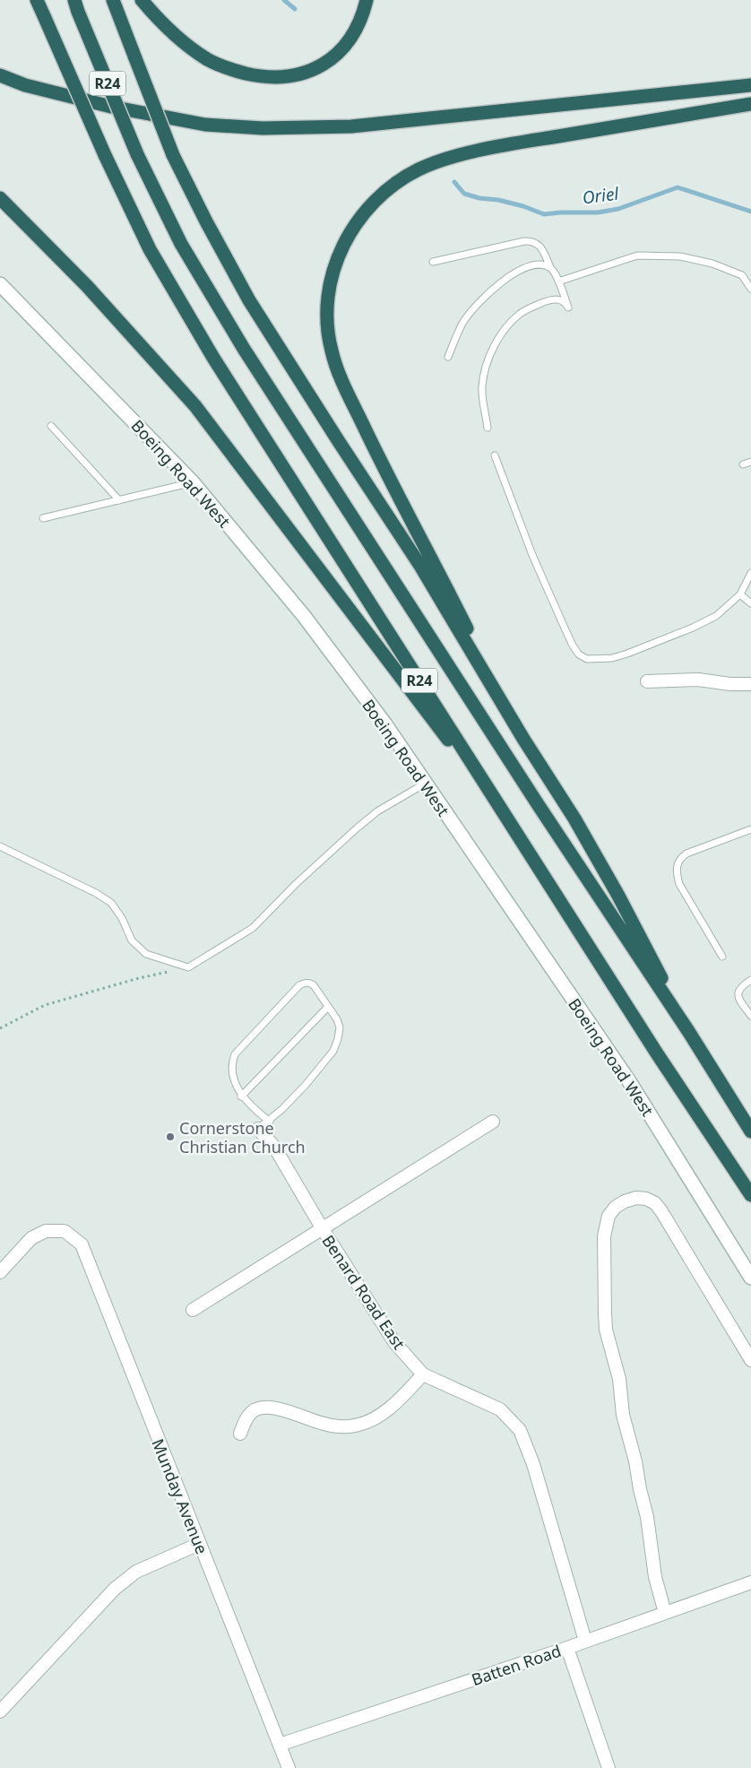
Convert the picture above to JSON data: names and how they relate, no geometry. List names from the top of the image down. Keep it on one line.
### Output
{"streets":{"highway":["R24"],"main road":["Boeing Road West"],"street":["Benard Road East","Munday Avenue","Batten Road"]},"crossings":[["Benard Road East","Batten Road"],["Munday Avenue","Batten Road"]],"water":["Oriel"],"places":["Cornerstone Christian Church"]}
